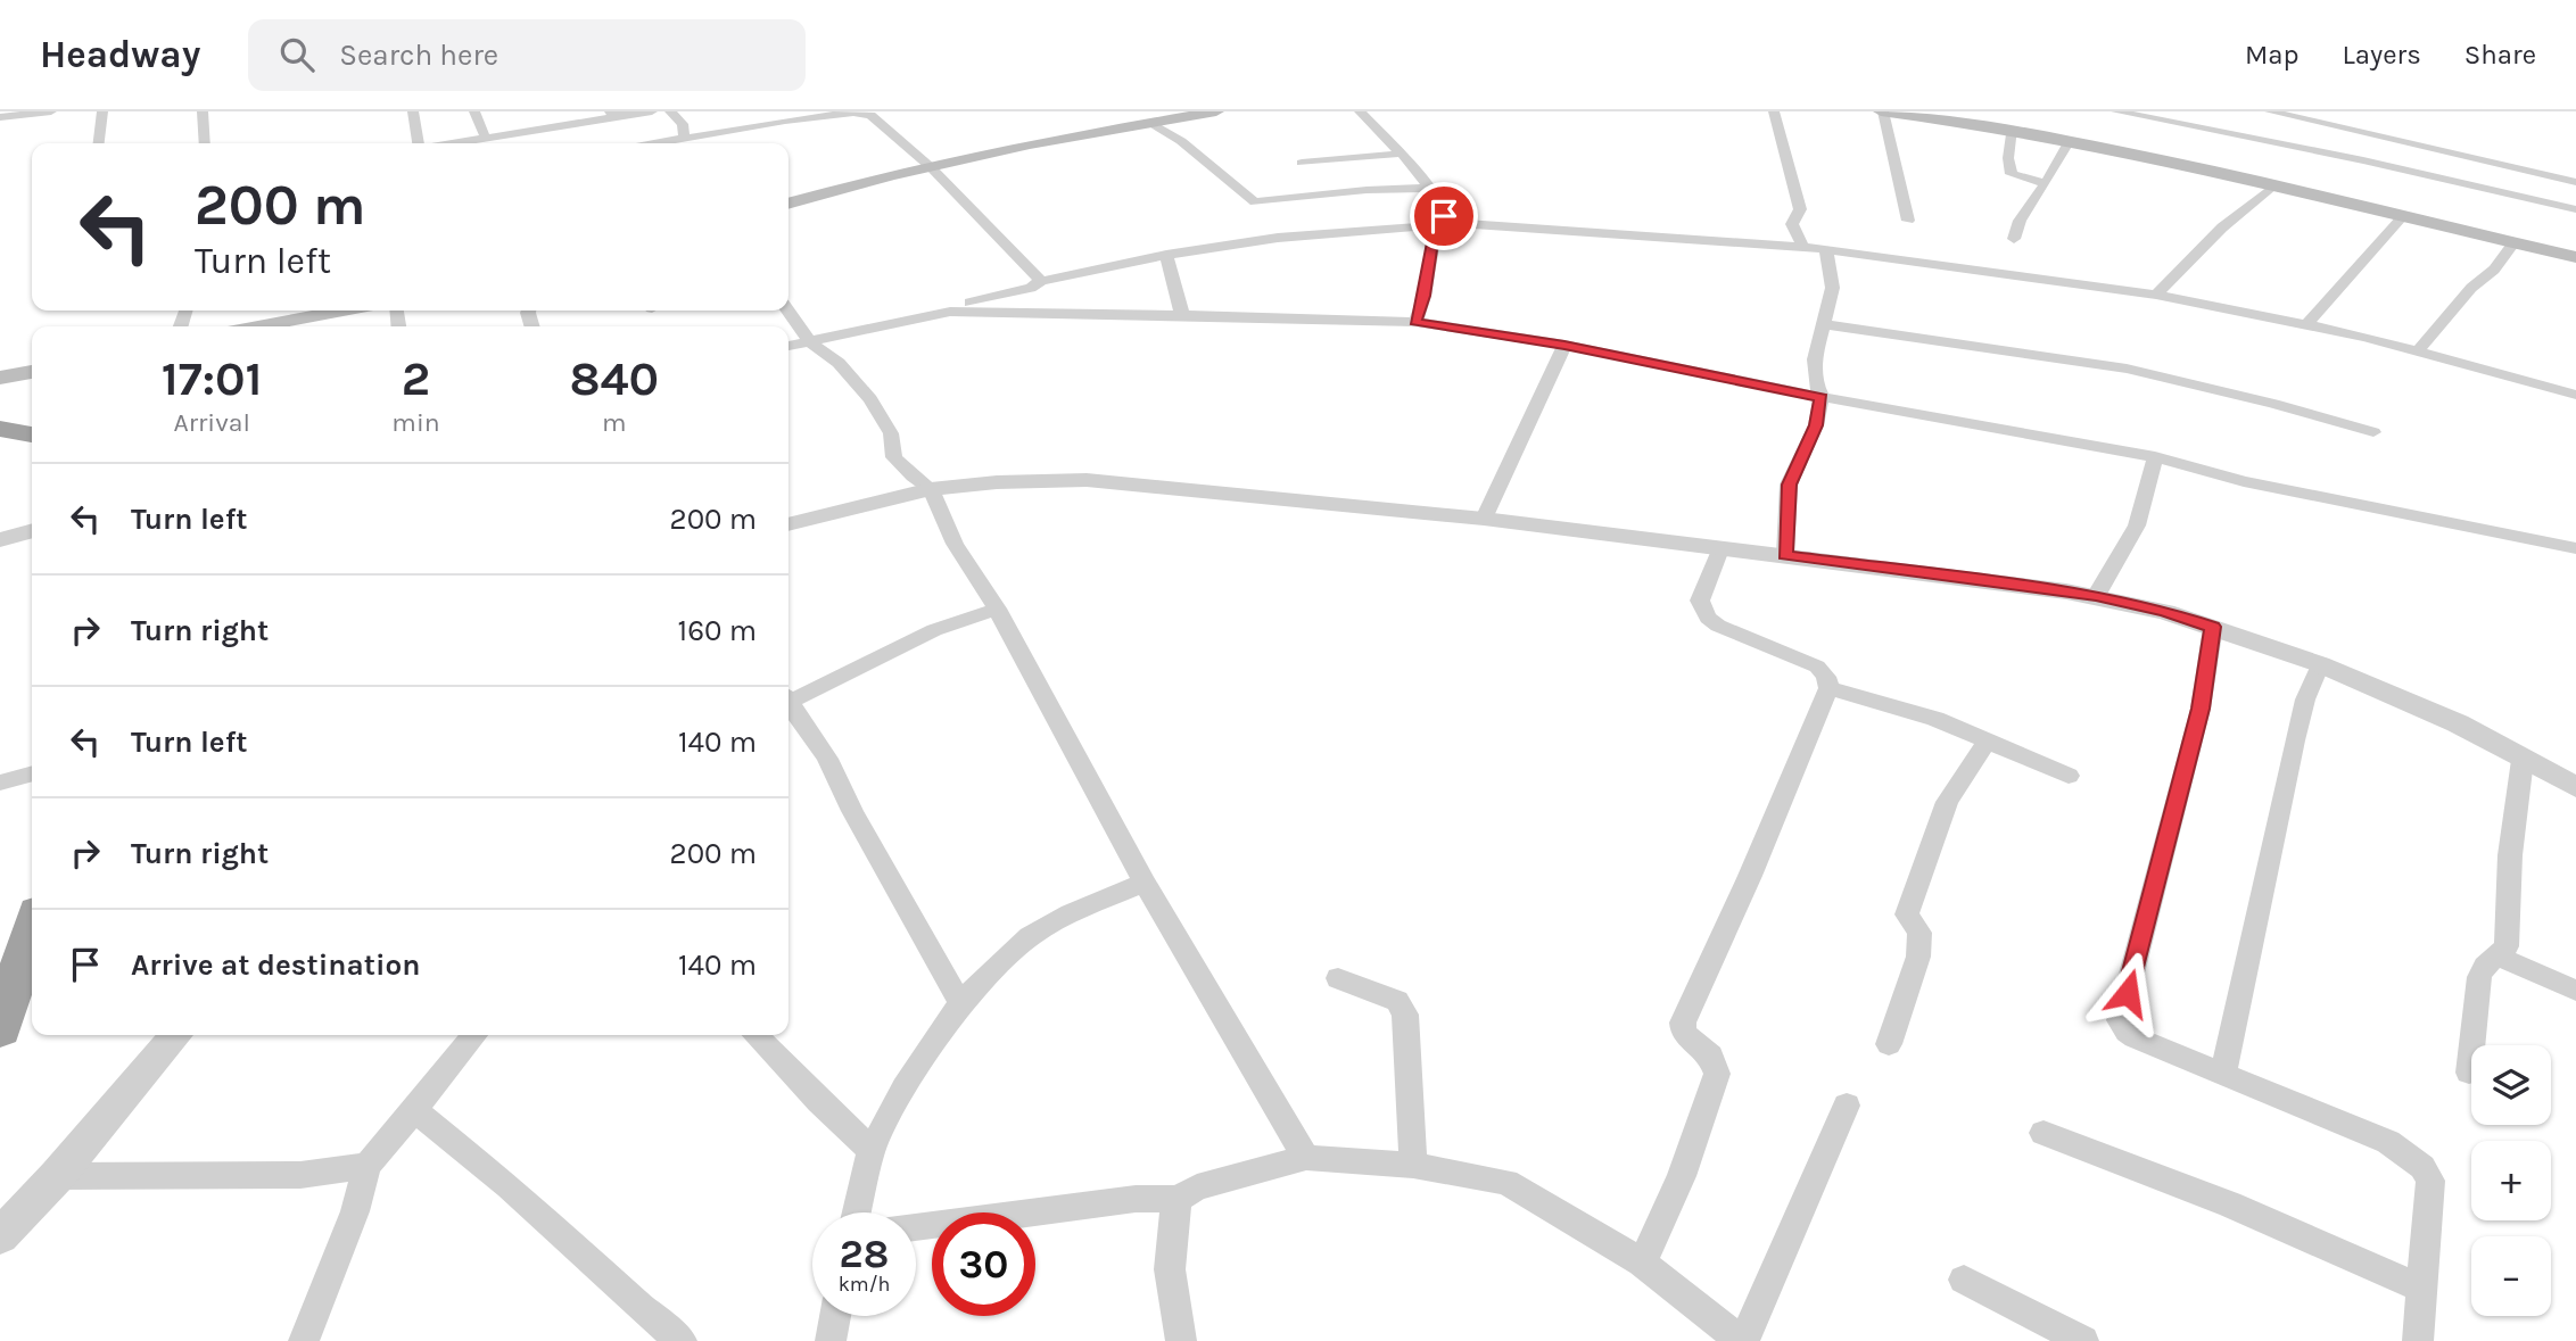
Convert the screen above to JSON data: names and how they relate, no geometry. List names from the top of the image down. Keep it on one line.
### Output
{"page":{"header":"Headway","search":"Search here","nav":["Map","Layers","Share"],"turn":["200 m","Turn left"],"eta":["17:01","Arrival","2","min","840","m"],"list":[{"name":"Turn left","value":"200 m"},{"name":"Turn right","value":"160 m"},{"name":"Turn left","value":"140 m"},{"name":"Turn right","value":"200 m"},{"name":"Arrive at destination","value":"140 m"}],"map_buttons":["+","−"],"speed":"28 km/h","limit":"30"}}
